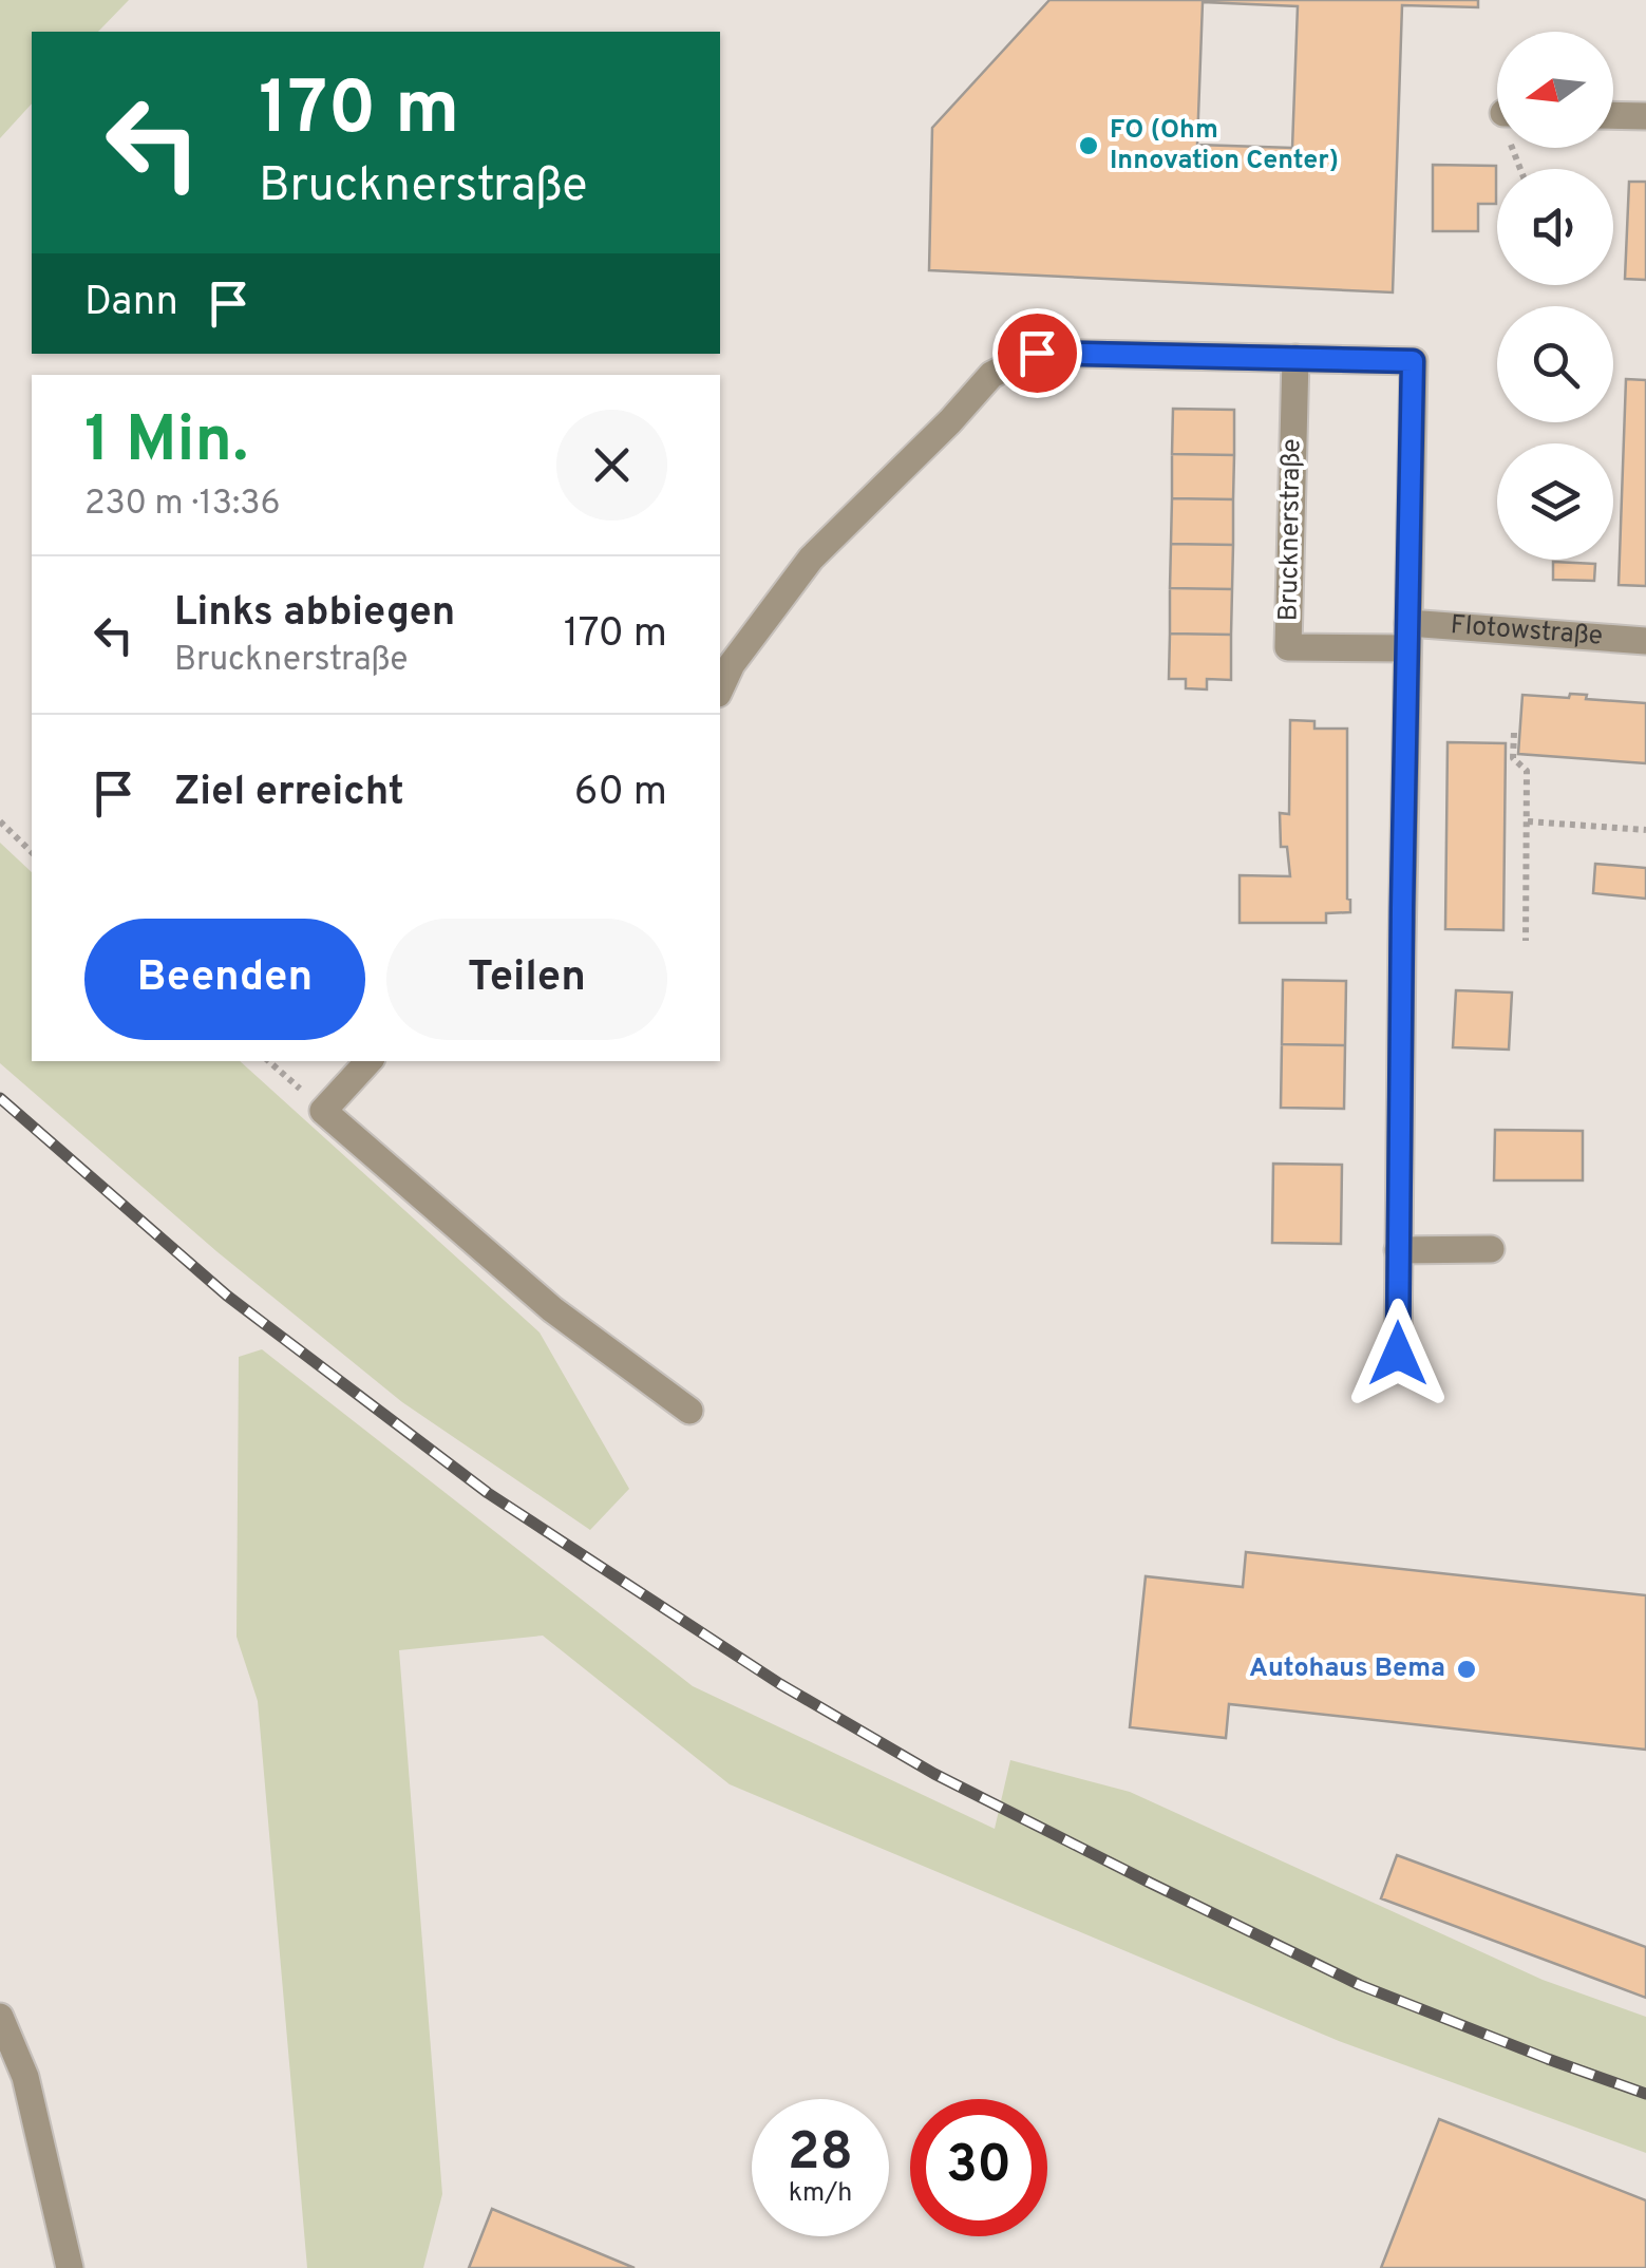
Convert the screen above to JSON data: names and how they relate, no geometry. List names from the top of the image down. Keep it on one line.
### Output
{"streets":{"street":["Brucknerstraße","Flotowstraße"]},"crossings":[["Brucknerstraße","Flotowstraße"]],"places":["FO (Ohm Innovation Center)","Autohaus Bema"],"north":"left","page":{"turn":["170 m","Brucknerstraße"],"then":"Dann","heading":["1 Min.","230 m · 13:36"],"list":[{"name":"Links abbiegen","note":"Brucknerstraße","value":"170 m"},{"name":"Ziel erreicht","value":"60 m"}],"buttons":["Beenden","Teilen"],"speed":"28 km/h","limit":"30"}}
